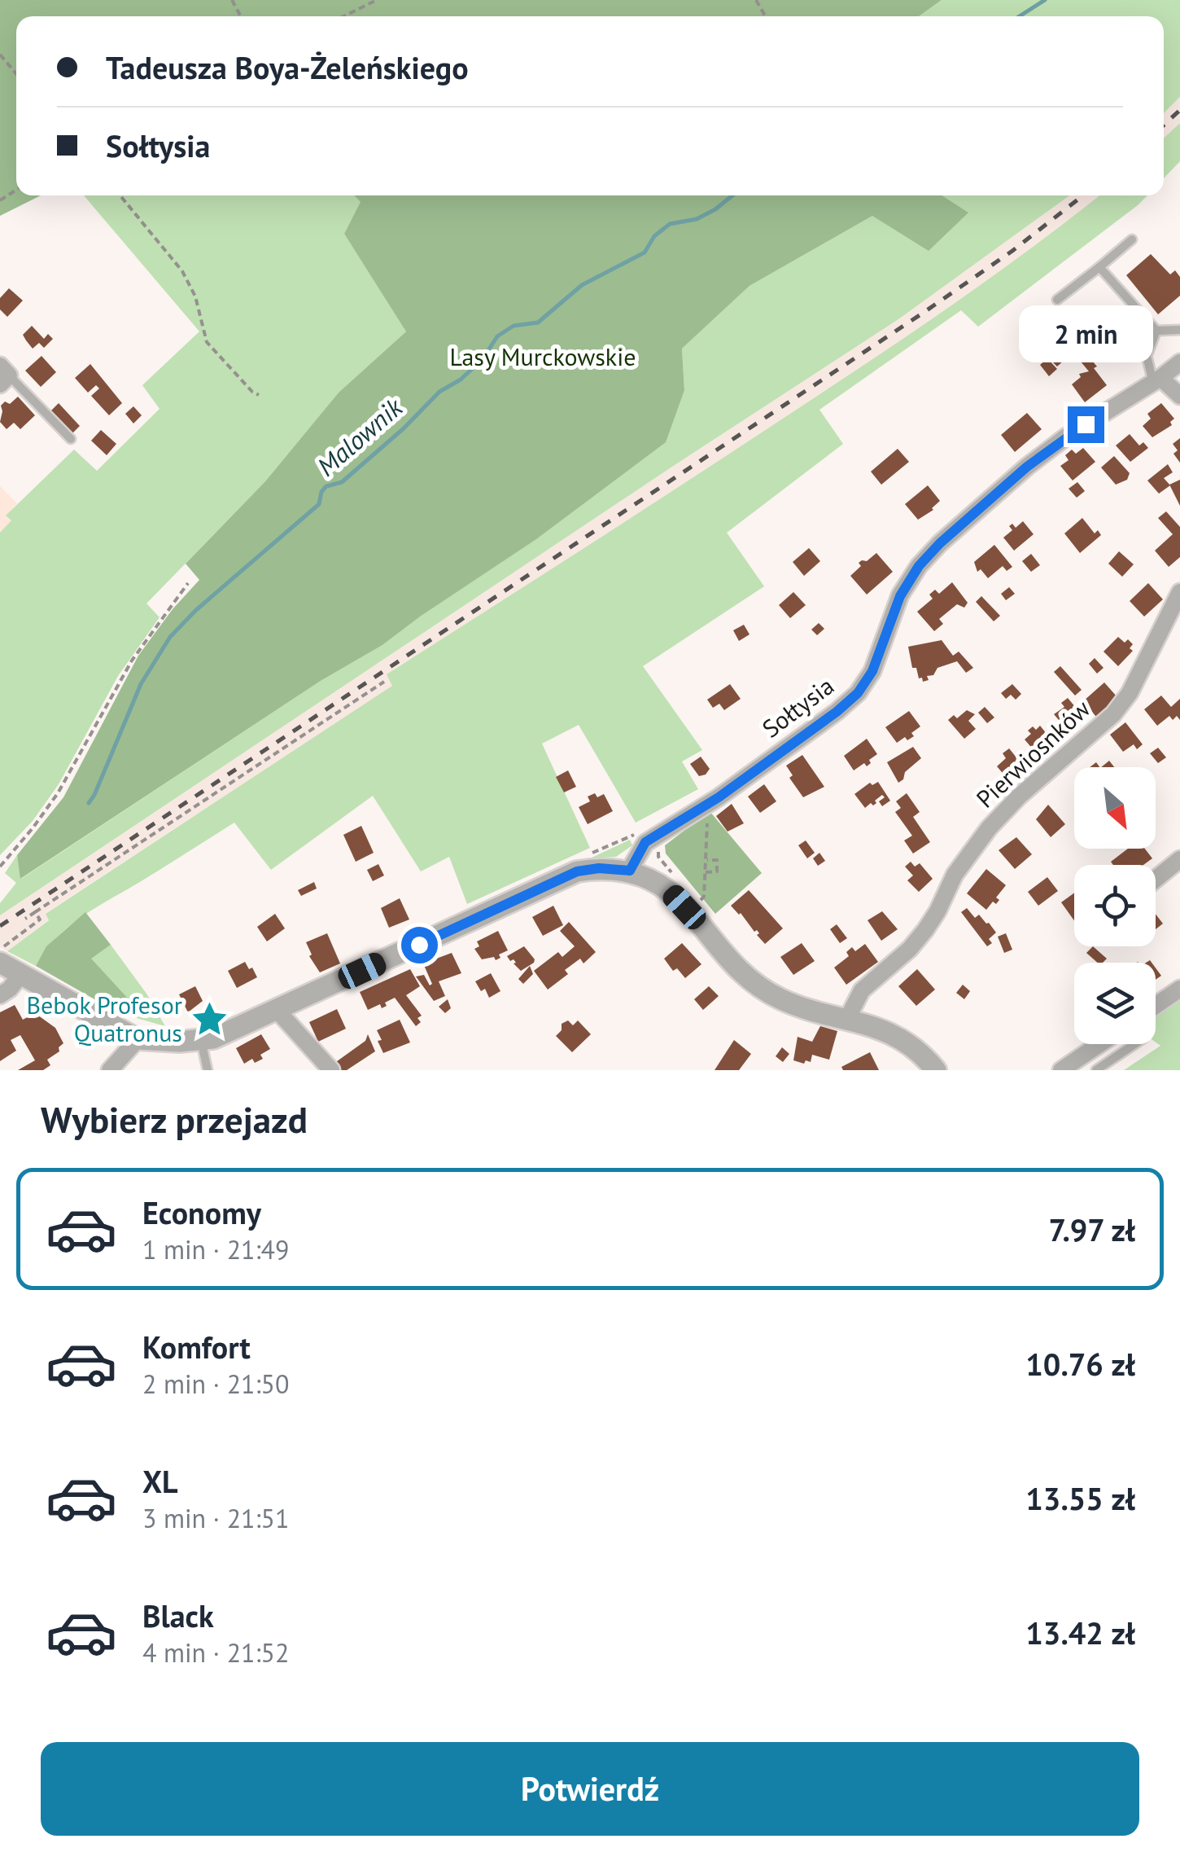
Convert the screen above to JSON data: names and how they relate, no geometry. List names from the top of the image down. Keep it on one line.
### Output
{"streets":{"street":["Sołtysia","Pierwiosnków"]},"water":["Malownik"],"parks":["Lasy Murckowskie"],"places":{"place":["Bebok Profesor Quatronus"]},"north":"bottom right","page":{"banner":["Tadeusza Boya-Żeleńskiego","Sołtysia"],"bubble":"2 min","heading":"Wybierz przejazd","list":[{"name":"Economy","note":"1 min · 21:49","value":"7.97 zł"},{"name":"Komfort","note":"2 min · 21:50","value":"10.76 zł"},{"name":"XL","note":"3 min · 21:51","value":"13.55 zł"},{"name":"Black","note":"4 min · 21:52","value":"13.42 zł"}],"buttons":"Potwierdź"}}
